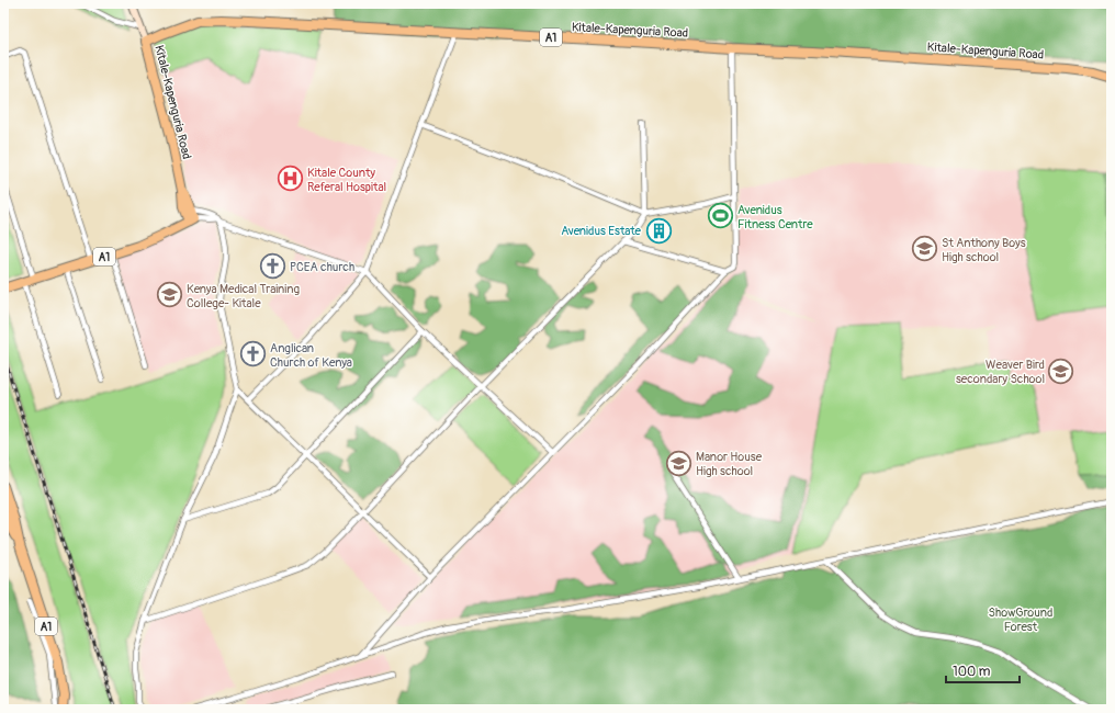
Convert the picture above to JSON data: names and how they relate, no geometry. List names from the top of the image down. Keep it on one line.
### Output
{"streets":{"highway":["Kitale-Kapenguria Road","A1"]},"crossings":[["Kitale-Kapenguria Road","A1"]],"parks":["ShowGround Forest"],"places":{"hospital":["Kitale County Referal Hospital"],"sports":["Avenidus Fitness Centre"],"building":["Avenidus Estate"],"school or university":["St Anthony Boys High school","Kenya Medical Training College- Kitale","Weaver Bird secondary School","Manor House High school"],"church":["PCEA church","Anglican Church of Kenya"]},"scale_bar":"100 m"}
